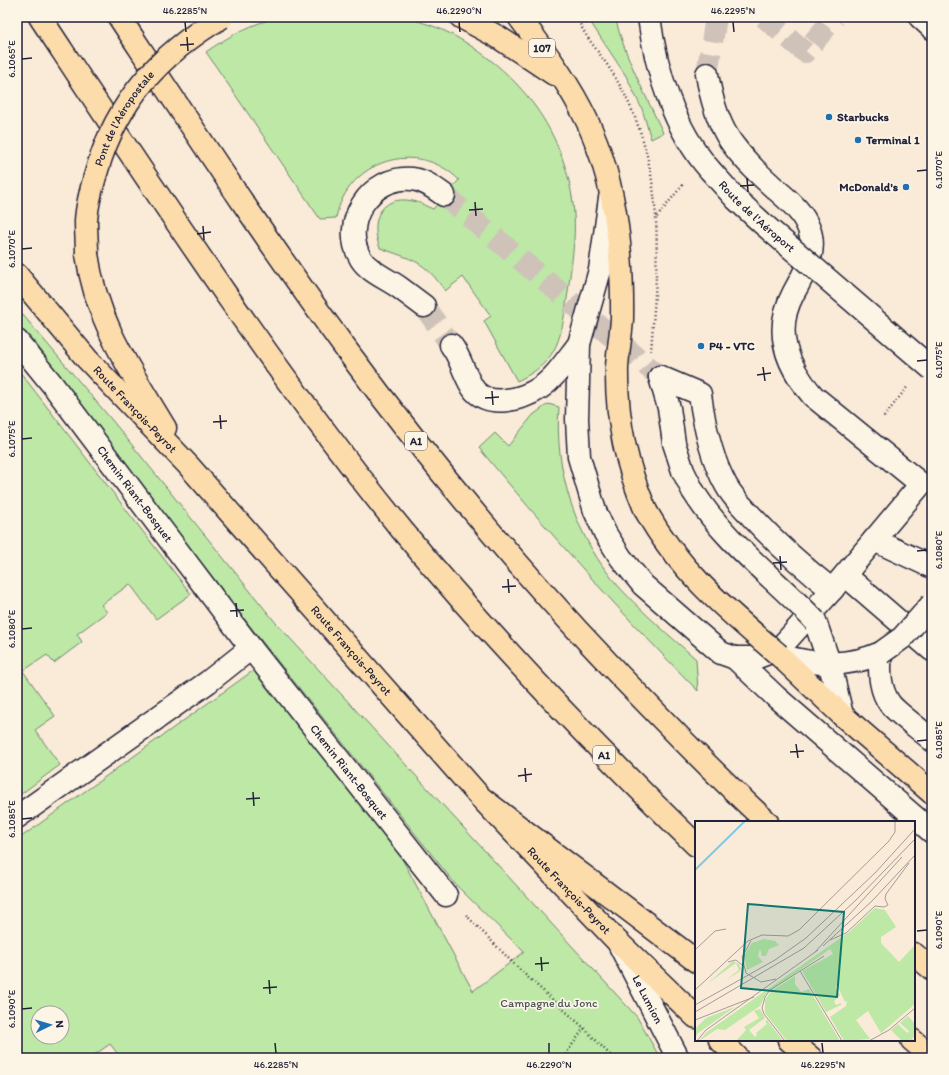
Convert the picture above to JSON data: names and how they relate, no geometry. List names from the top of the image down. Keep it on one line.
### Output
{"streets":{"main road":["107","Pont de l'Aéropostale","Route François-Peyrot","A1"],"street":["Route de l'Aéroport","Chemin Riant-Bosquet","Le Lumion"]},"crossings":[["Pont de l'Aéropostale","Route François-Peyrot"],["Route François-Peyrot","Le Lumion"]],"parks":["Campagne du Jonc"],"places":["Starbucks","Terminal 1","McDonald's","P4 - VTC"],"north":"right","coordinates":["46.2285°N","46.2290°N","46.2295°N","6.1065°E","6.1070°E","6.1075°E","6.1080°E","6.1085°E","6.1090°E"]}
